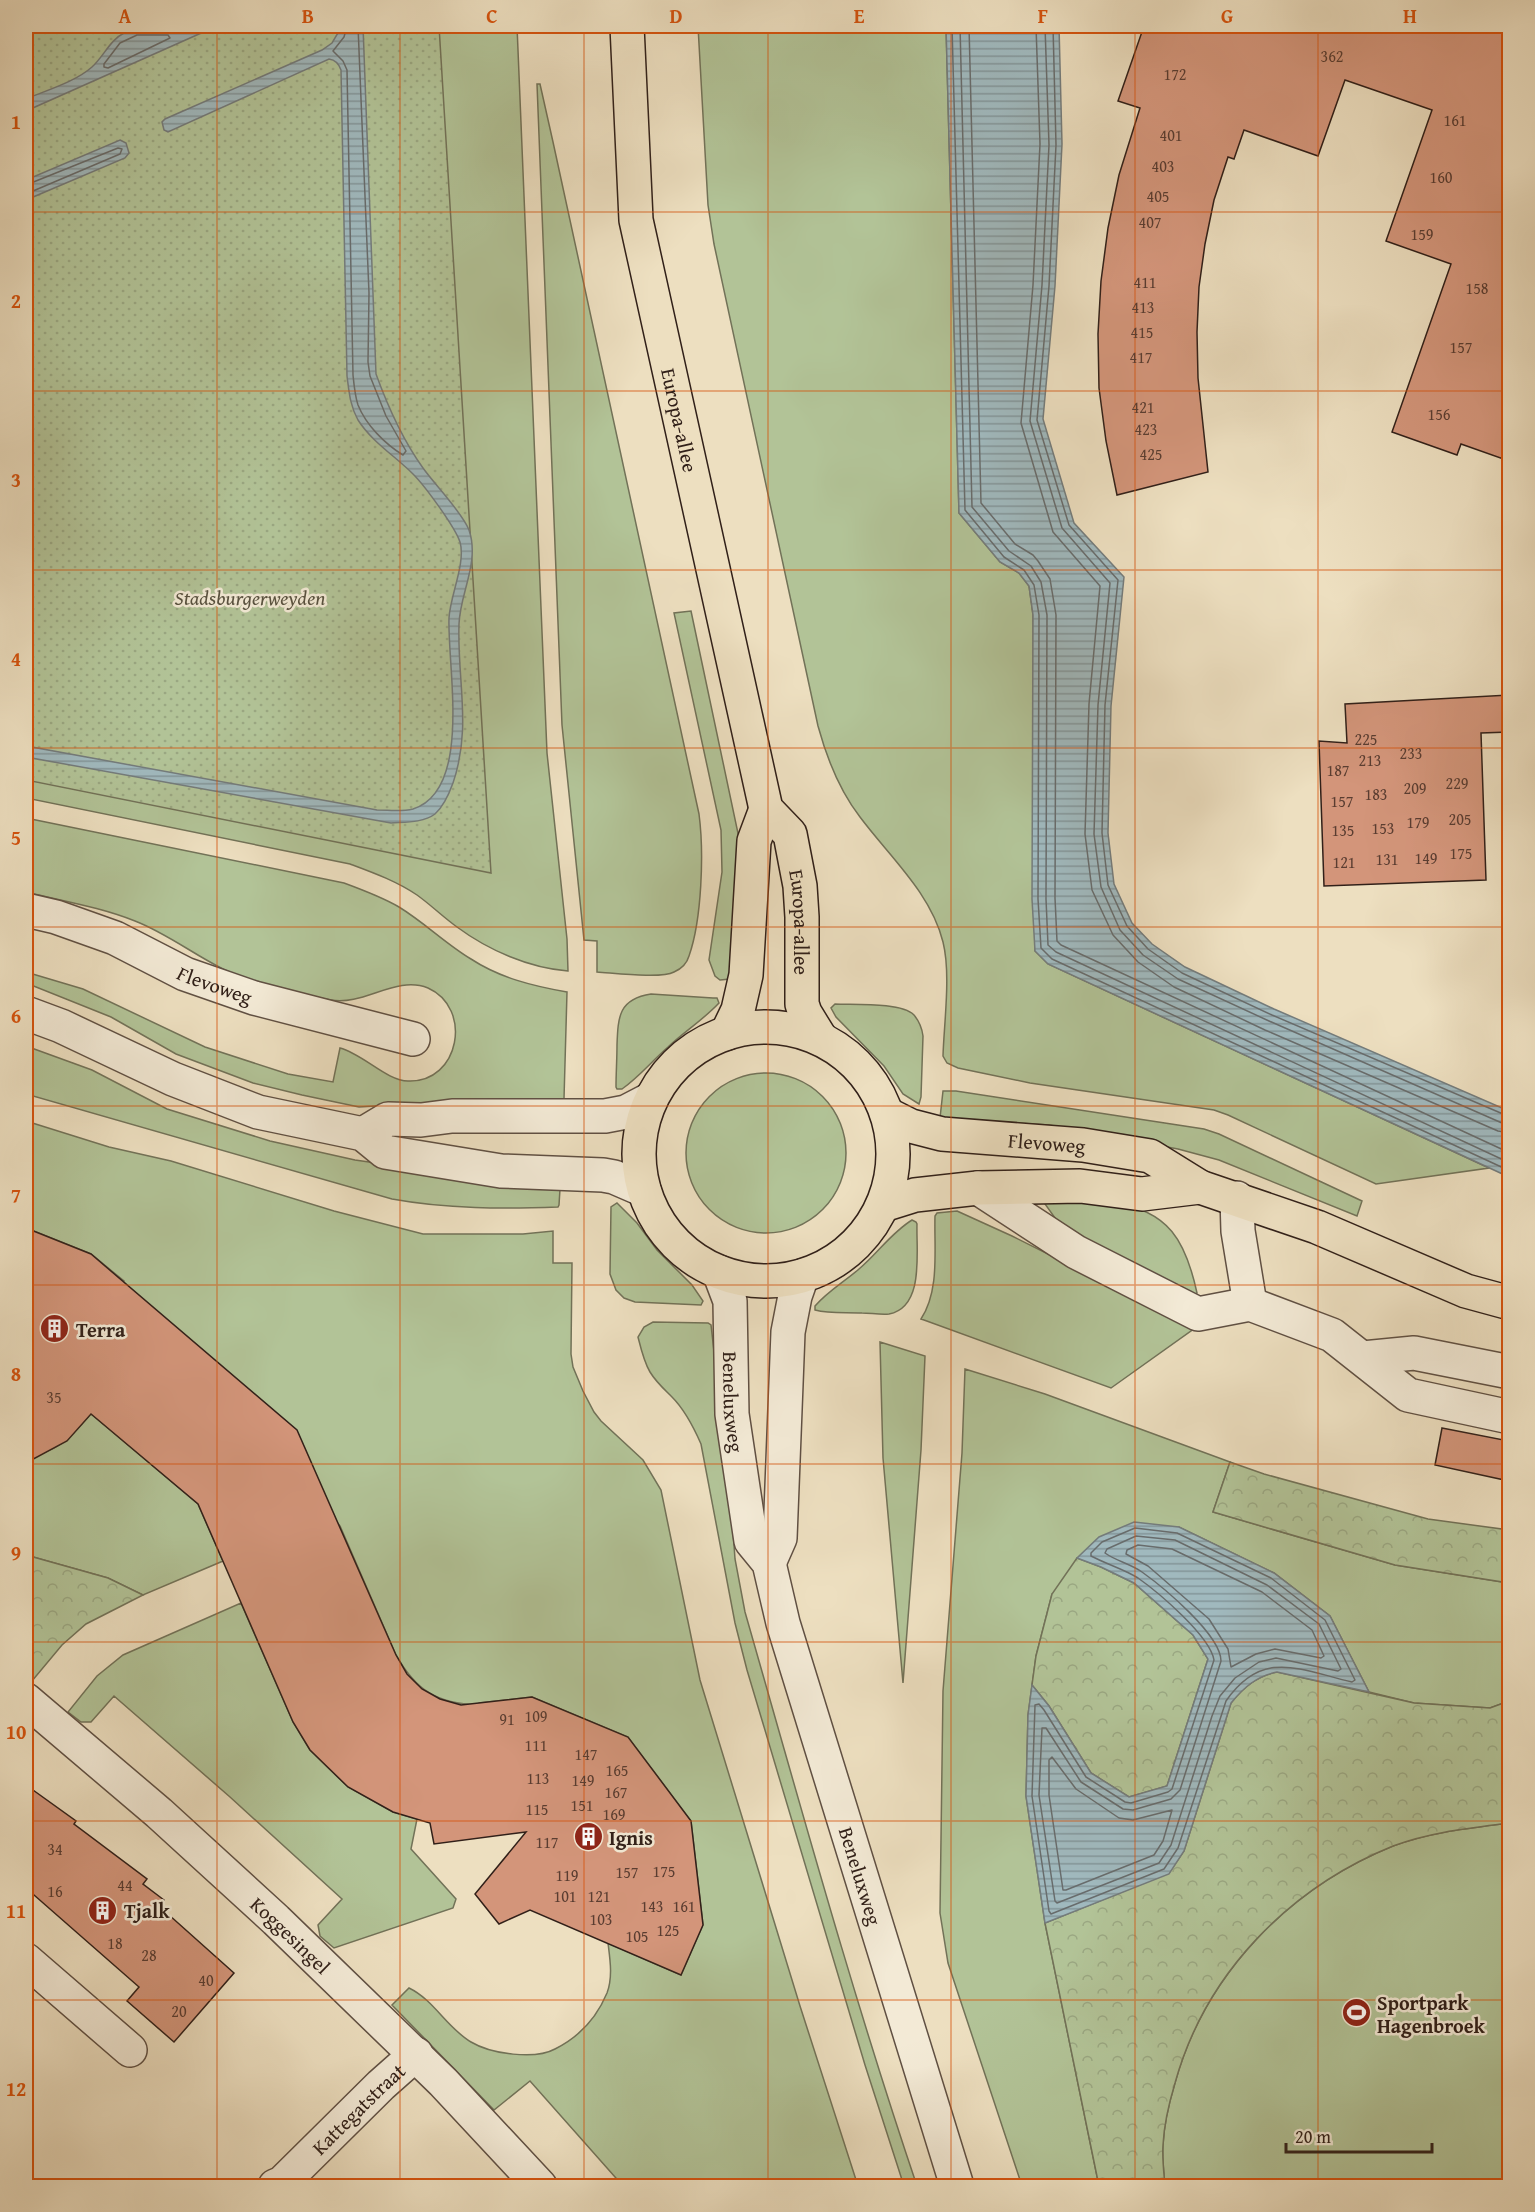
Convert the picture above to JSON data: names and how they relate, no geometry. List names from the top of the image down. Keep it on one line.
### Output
{"streets":{"main road":["Europa-allee","Flevoweg"],"street":["Beneluxweg","Koggesingel","Kattegatstraat"]},"crossings":[["Koggesingel","Kattegatstraat"]],"parks":["Stadsburgerweyden"],"places":{"building":["Terra","Ignis","Tjalk"],"sports":["Sportpark Hagenbroek"]},"house_numbers":["362","172","161","401","403","160","405","407","159","411","158","413","415","157","417","421","156","423","425","225","233","213","187","229","209","183","157","205","179","153","135","175","149","131","121","35","109","91","111","147","165","113","149","167","151","115","169","117","34","175","157","119","44","16","101","121","143","161","103","125","105","18","28","40","20"],"scale_bar":"20 m","grid":{"columns":["A","B","C","D","E","F","G","H"],"rows":["1","2","3","4","5","6","7","8","9","10","11","12"]}}
